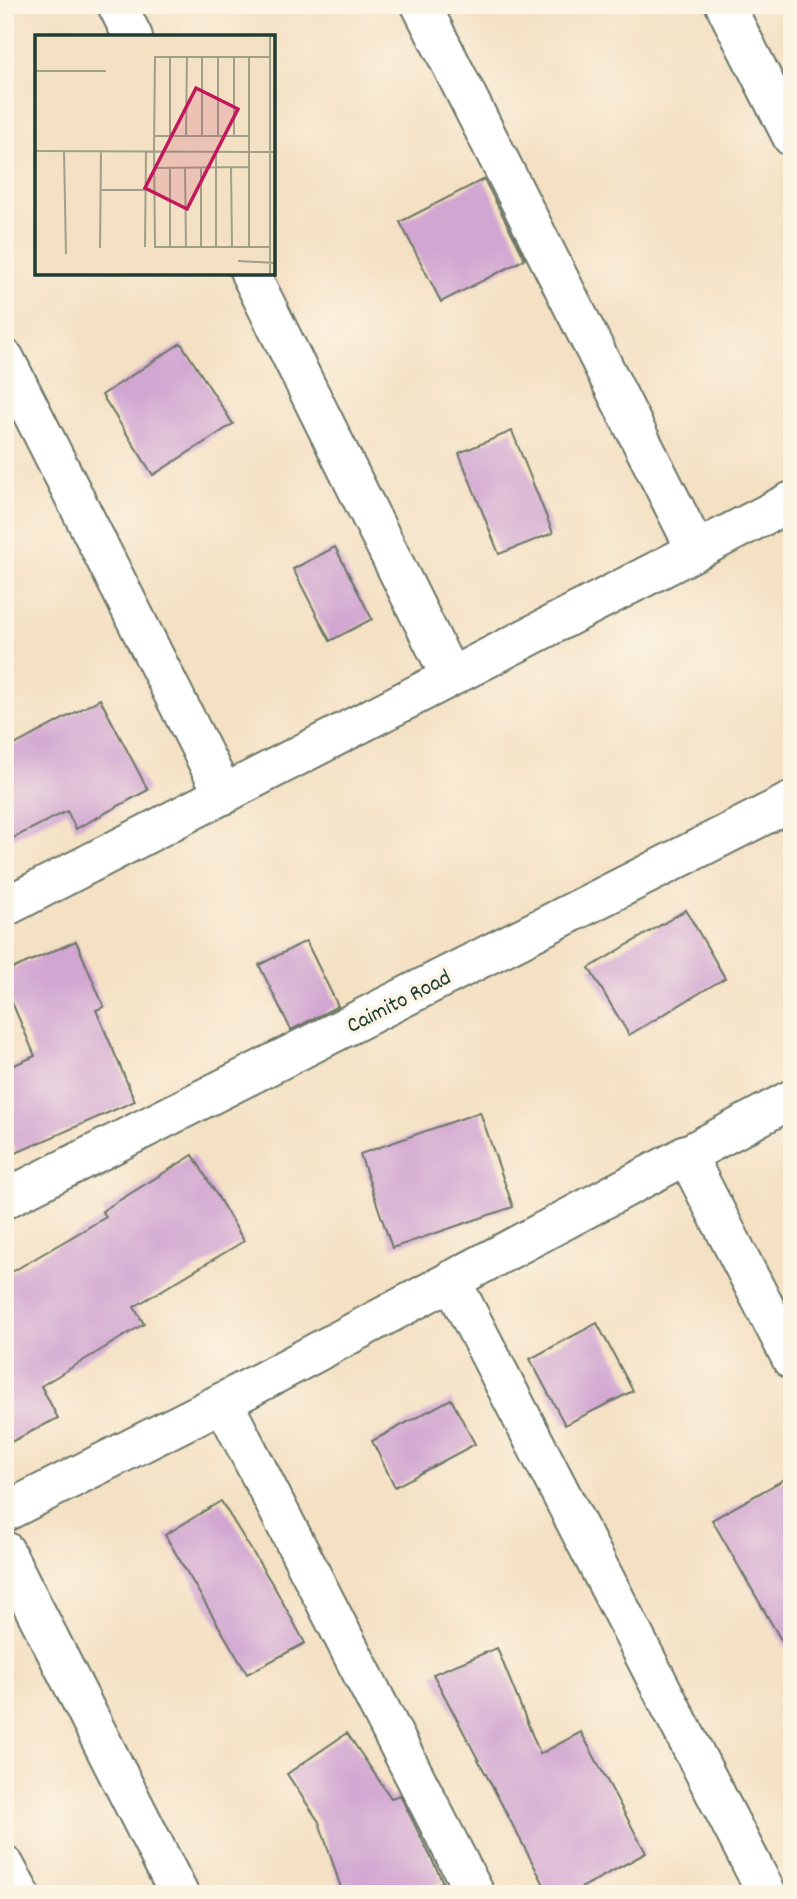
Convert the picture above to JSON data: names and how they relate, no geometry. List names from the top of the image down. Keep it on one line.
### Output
{"streets":{"street":["Caimito Road"]}}
